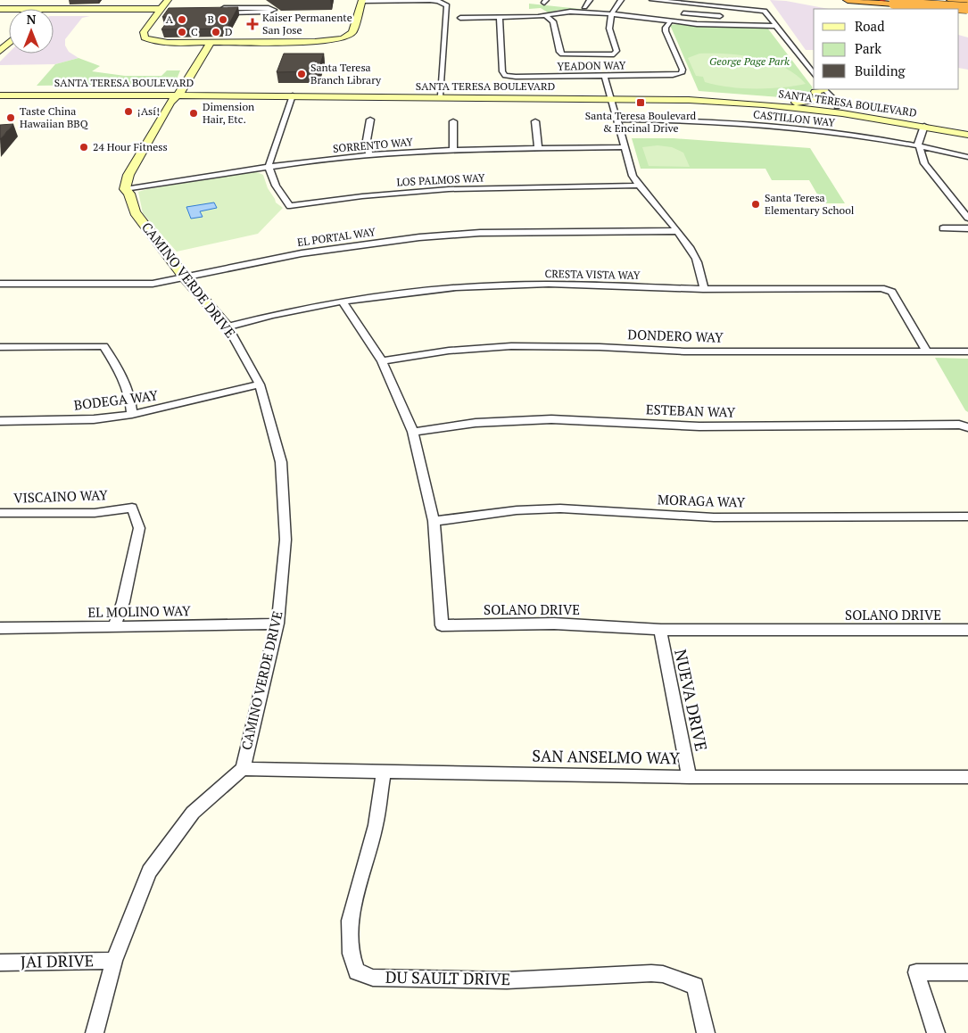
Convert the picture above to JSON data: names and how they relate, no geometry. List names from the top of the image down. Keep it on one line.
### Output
{"streets":{"main road":["SANTA TERESA BOULEVARD","CAMINO VERDE DRIVE"],"street":["YEADON WAY","CASTILLON WAY","SORRENTO WAY","LOS PALMOS WAY","EL PORTAL WAY","CRESTA VISTA WAY","DONDERO WAY","BODEGA WAY","ESTEBAN WAY","VISCAINO WAY","MORAGA WAY","SOLANO DRIVE","EL MOLINO WAY","NUEVA DRIVE","SAN ANSELMO WAY","JAI DRIVE","DU SAULT DRIVE"]},"crossings":[["SORRENTO WAY","LOS PALMOS WAY"],["SORRENTO WAY","CAMINO VERDE DRIVE"],["EL PORTAL WAY","CAMINO VERDE DRIVE"],["CRESTA VISTA WAY","CAMINO VERDE DRIVE"],["CRESTA VISTA WAY","DONDERO WAY"],["CRESTA VISTA WAY","SOLANO DRIVE"],["CAMINO VERDE DRIVE","BODEGA WAY"],["CAMINO VERDE DRIVE","EL MOLINO WAY"],["CAMINO VERDE DRIVE","SAN ANSELMO WAY"],["CAMINO VERDE DRIVE","JAI DRIVE"],["DONDERO WAY","SOLANO DRIVE"],["ESTEBAN WAY","SOLANO DRIVE"],["VISCAINO WAY","EL MOLINO WAY"],["MORAGA WAY","SOLANO DRIVE"],["SOLANO DRIVE","NUEVA DRIVE"],["NUEVA DRIVE","SAN ANSELMO WAY"],["SAN ANSELMO WAY","DU SAULT DRIVE"]],"parks":["George Page Park"],"places":{"other":["A","B","C","D","Santa Teresa Branch Library","¡Así!","Dimension Hair, Etc.","Taste China Hawaiian BBQ","24 Hour Fitness","Santa Teresa Elementary School"],"health":["Kaiser Permanente San Jose"],"transit":["Santa Teresa Boulevard & Encinal Drive"]},"legend":["Road","Park","Building"],"north":"top"}
